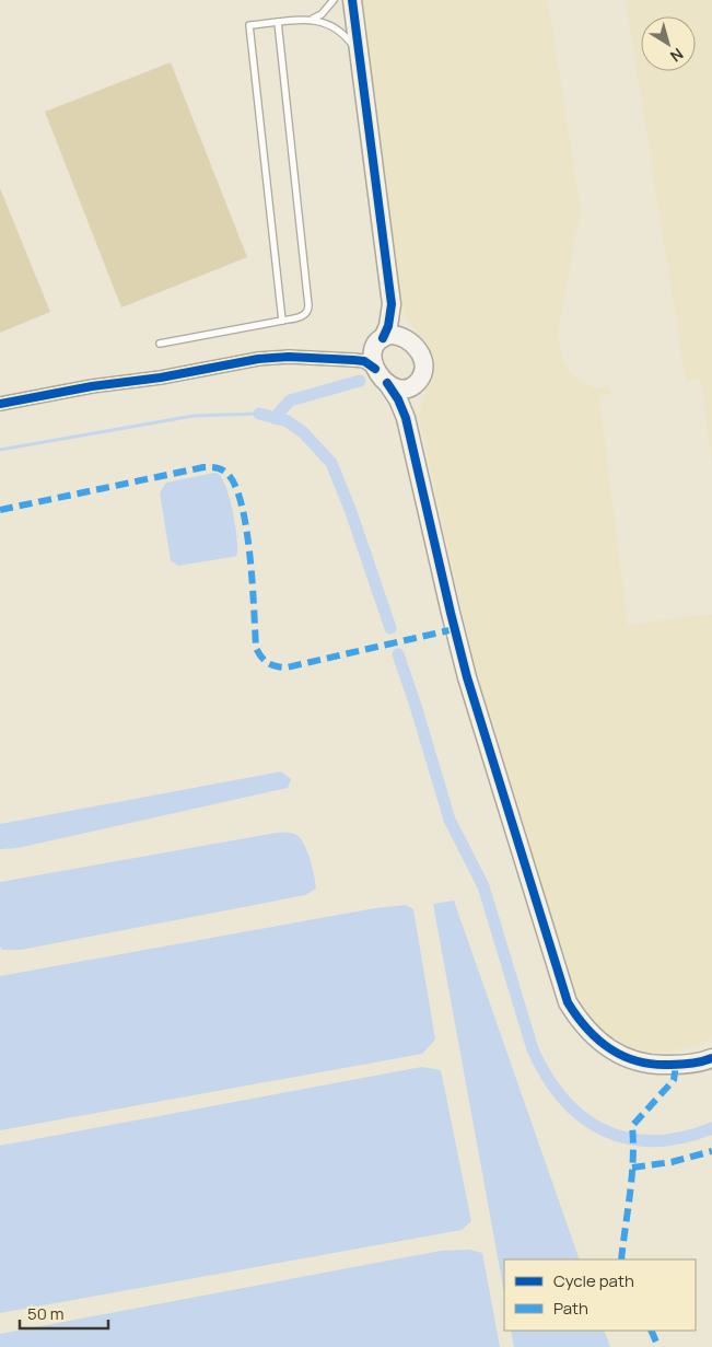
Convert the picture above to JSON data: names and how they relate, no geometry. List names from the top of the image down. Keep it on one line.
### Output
{"legend":["Cycle path","Path"],"scale_bar":"50 m","north":"bottom right"}
